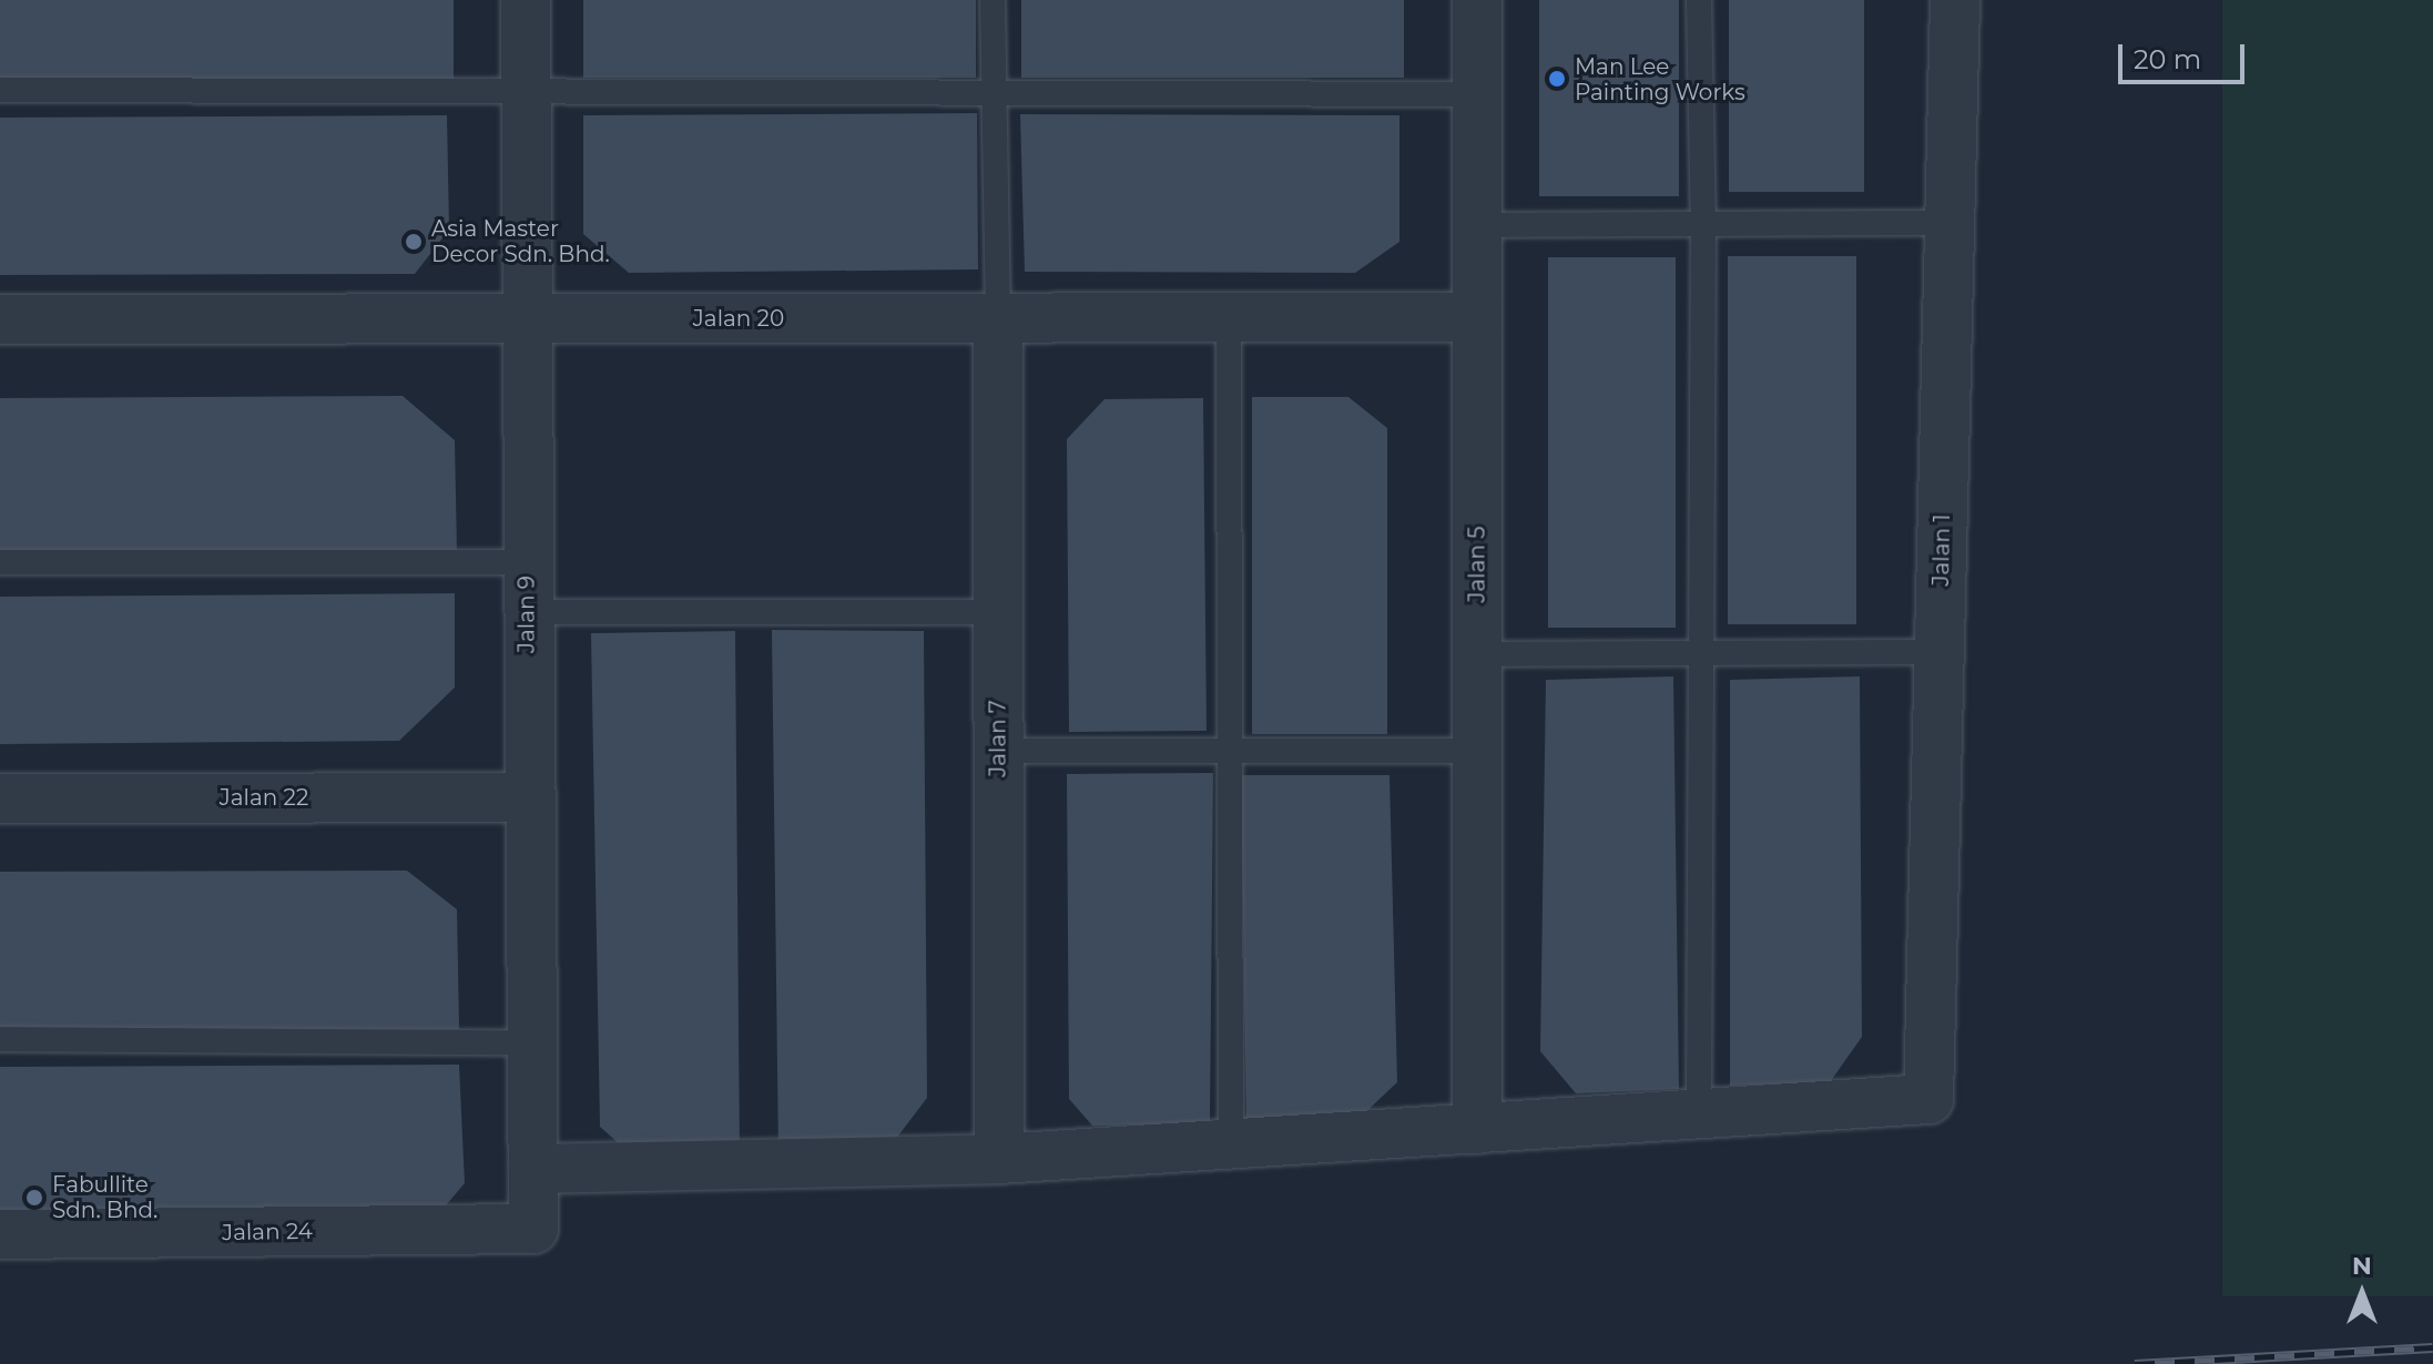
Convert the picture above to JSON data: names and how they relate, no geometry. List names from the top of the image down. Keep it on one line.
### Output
{"streets":{"street":["Jalan 20","Jalan 1","Jalan 5","Jalan 9","Jalan 7","Jalan 22","Jalan 24"]},"crossings":[["Jalan 20","Jalan 5"],["Jalan 20","Jalan 9"],["Jalan 20","Jalan 7"],["Jalan 9","Jalan 22"],["Jalan 9","Jalan 24"]],"places":["Man Lee Painting Works","Asia Master Decor Sdn. Bhd.","Fabullite Sdn. Bhd."],"scale_bar":"20 m","north":"top"}
